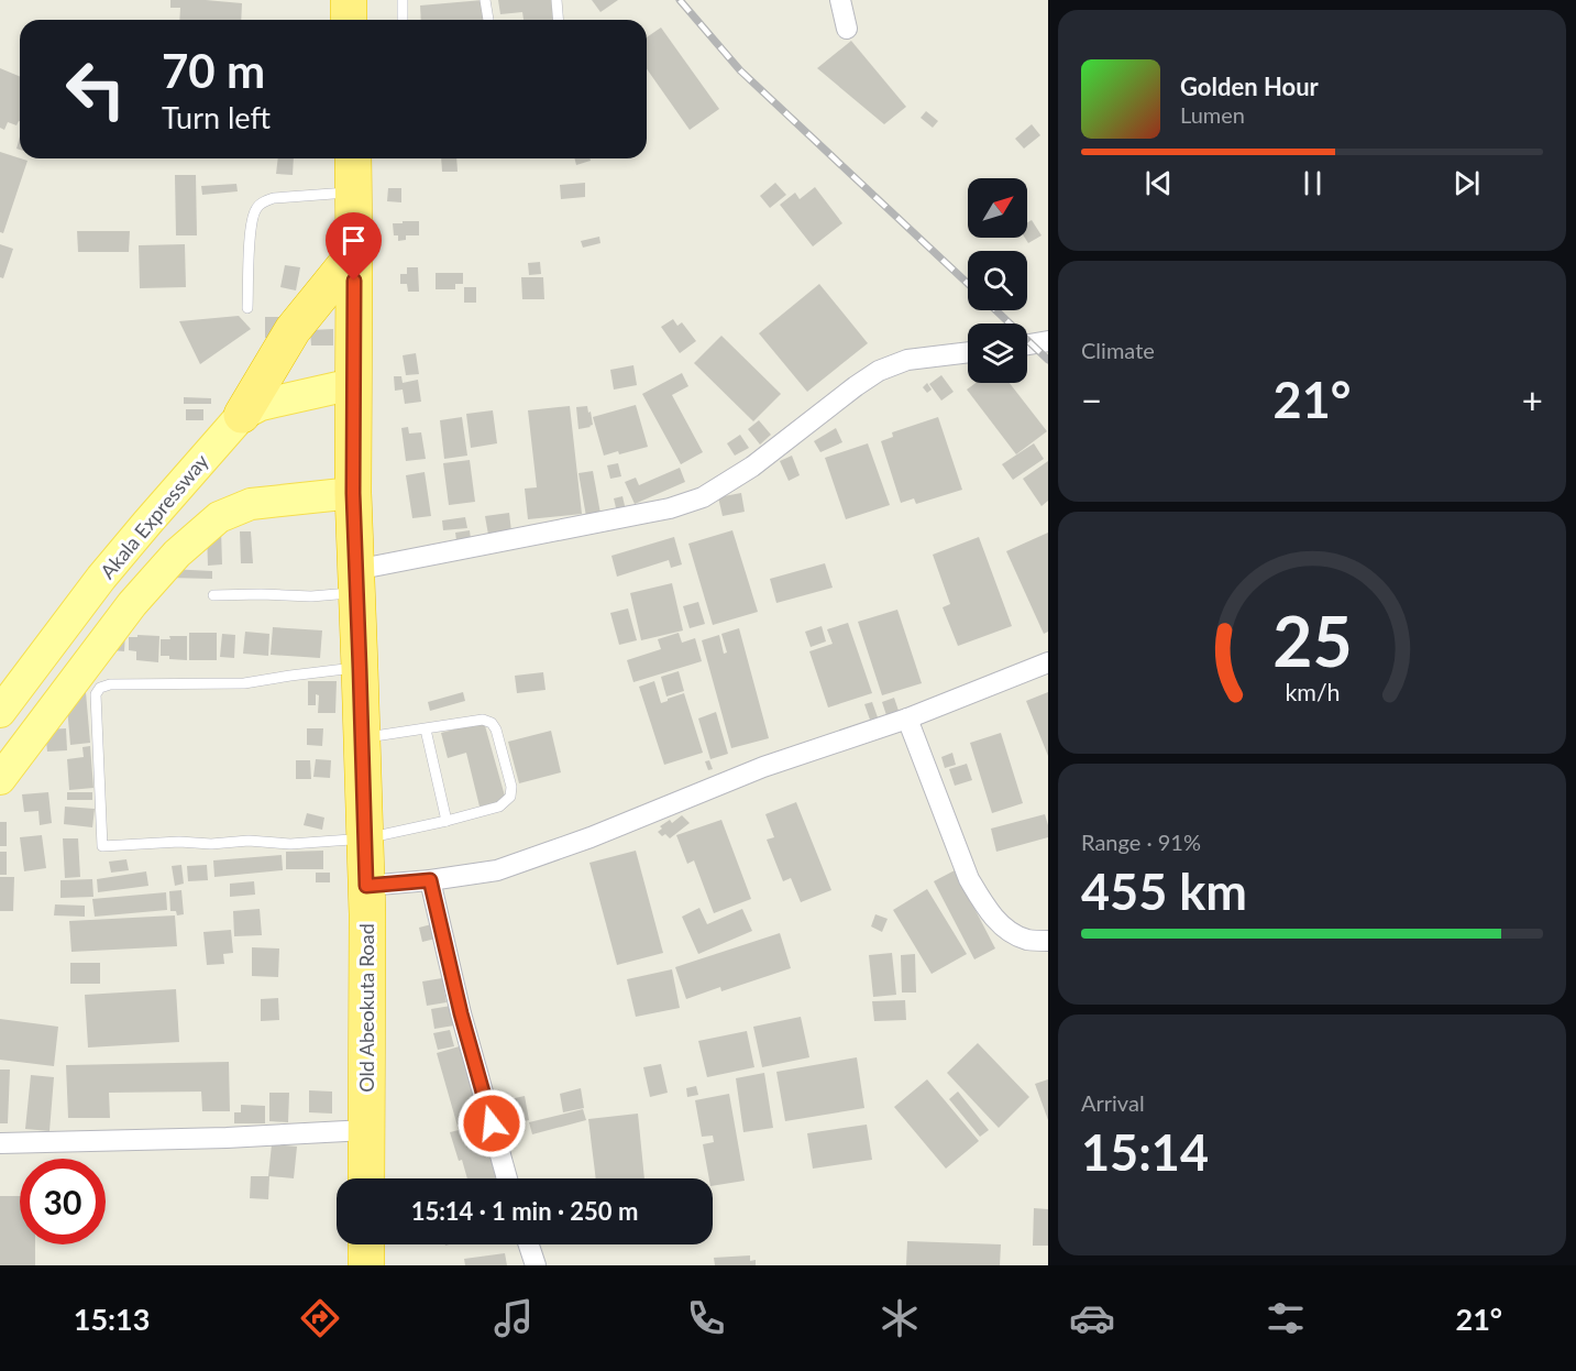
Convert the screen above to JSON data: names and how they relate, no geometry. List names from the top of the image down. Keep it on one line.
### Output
{"streets":{"highway":["Old Abeokuta Road"],"main road":["Akala Expressway"]},"crossings":[["Akala Expressway","Old Abeokuta Road"]],"north":"top right","page":{"turn":["70 m","Turn left"],"song":["Golden Hour","Lumen"],"tile":["Climate",["Range · 91%","455 km"],["Arrival","15:14"]],"heat":["−","21°","+"],"limit":"30","trip":"15:14 · 1 min · 250 m","tabs":["15:13","21°"],"gauge":["25","km/h"]}}
